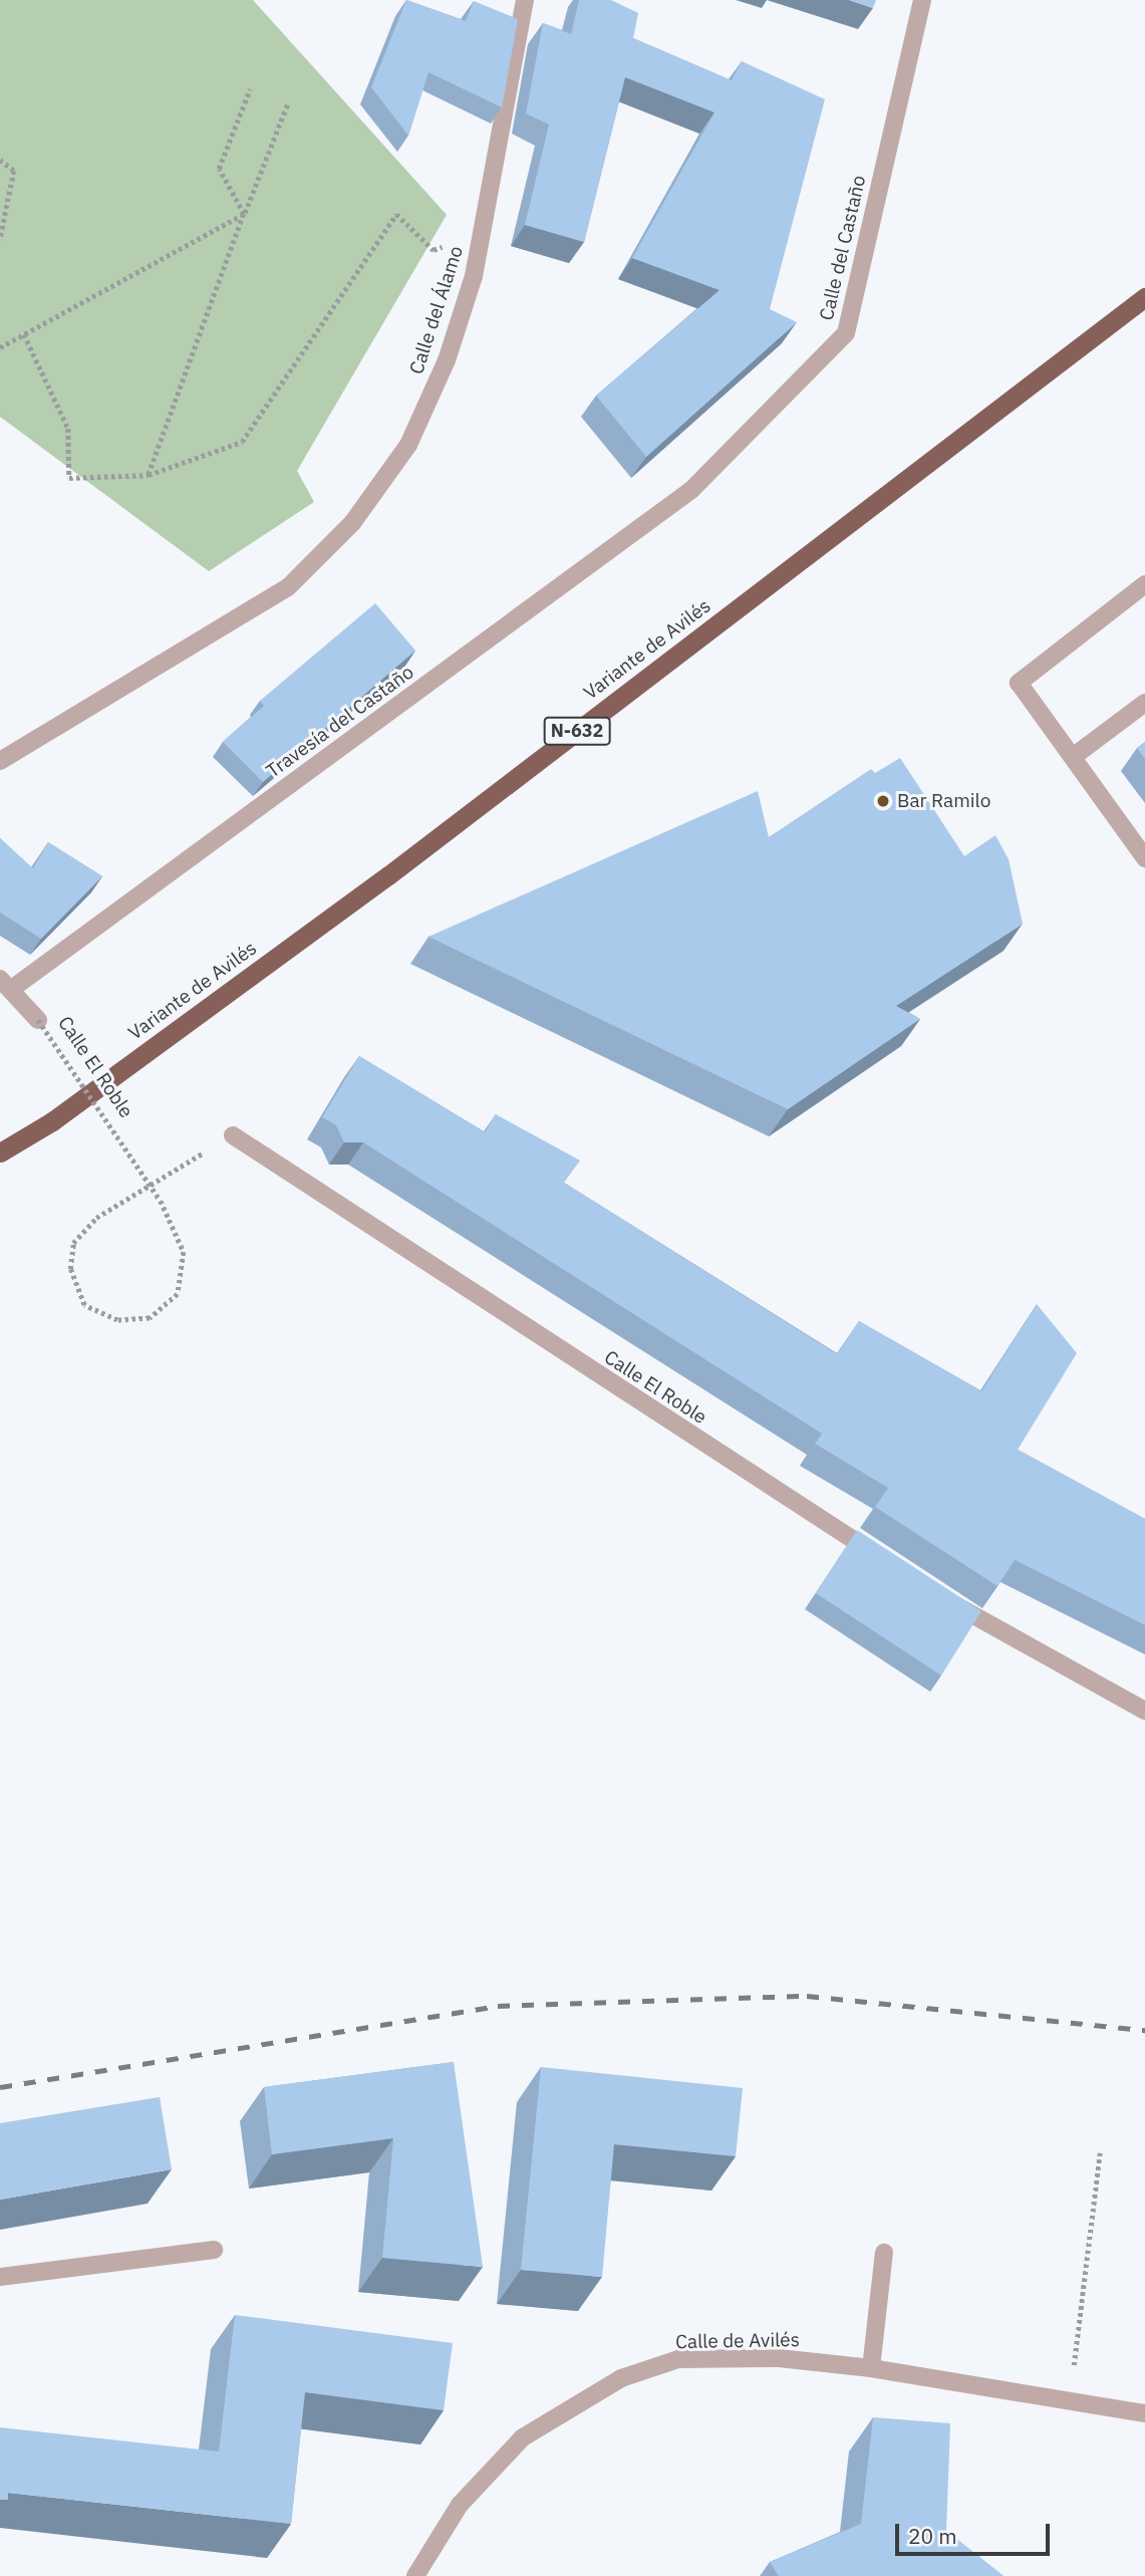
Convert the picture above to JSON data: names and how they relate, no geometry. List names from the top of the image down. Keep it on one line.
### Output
{"streets":{"highway":["Variante de Avilés","N-632"],"street":["Calle del Castaño","Calle del Álamo","Travesía del Castaño","Calle El Roble","Calle de Avilés"]},"crossings":[["Calle del Castaño","Travesía del Castaño"],["Travesía del Castaño","Calle El Roble"]],"places":["Bar Ramilo"],"scale_bar":"20 m"}
